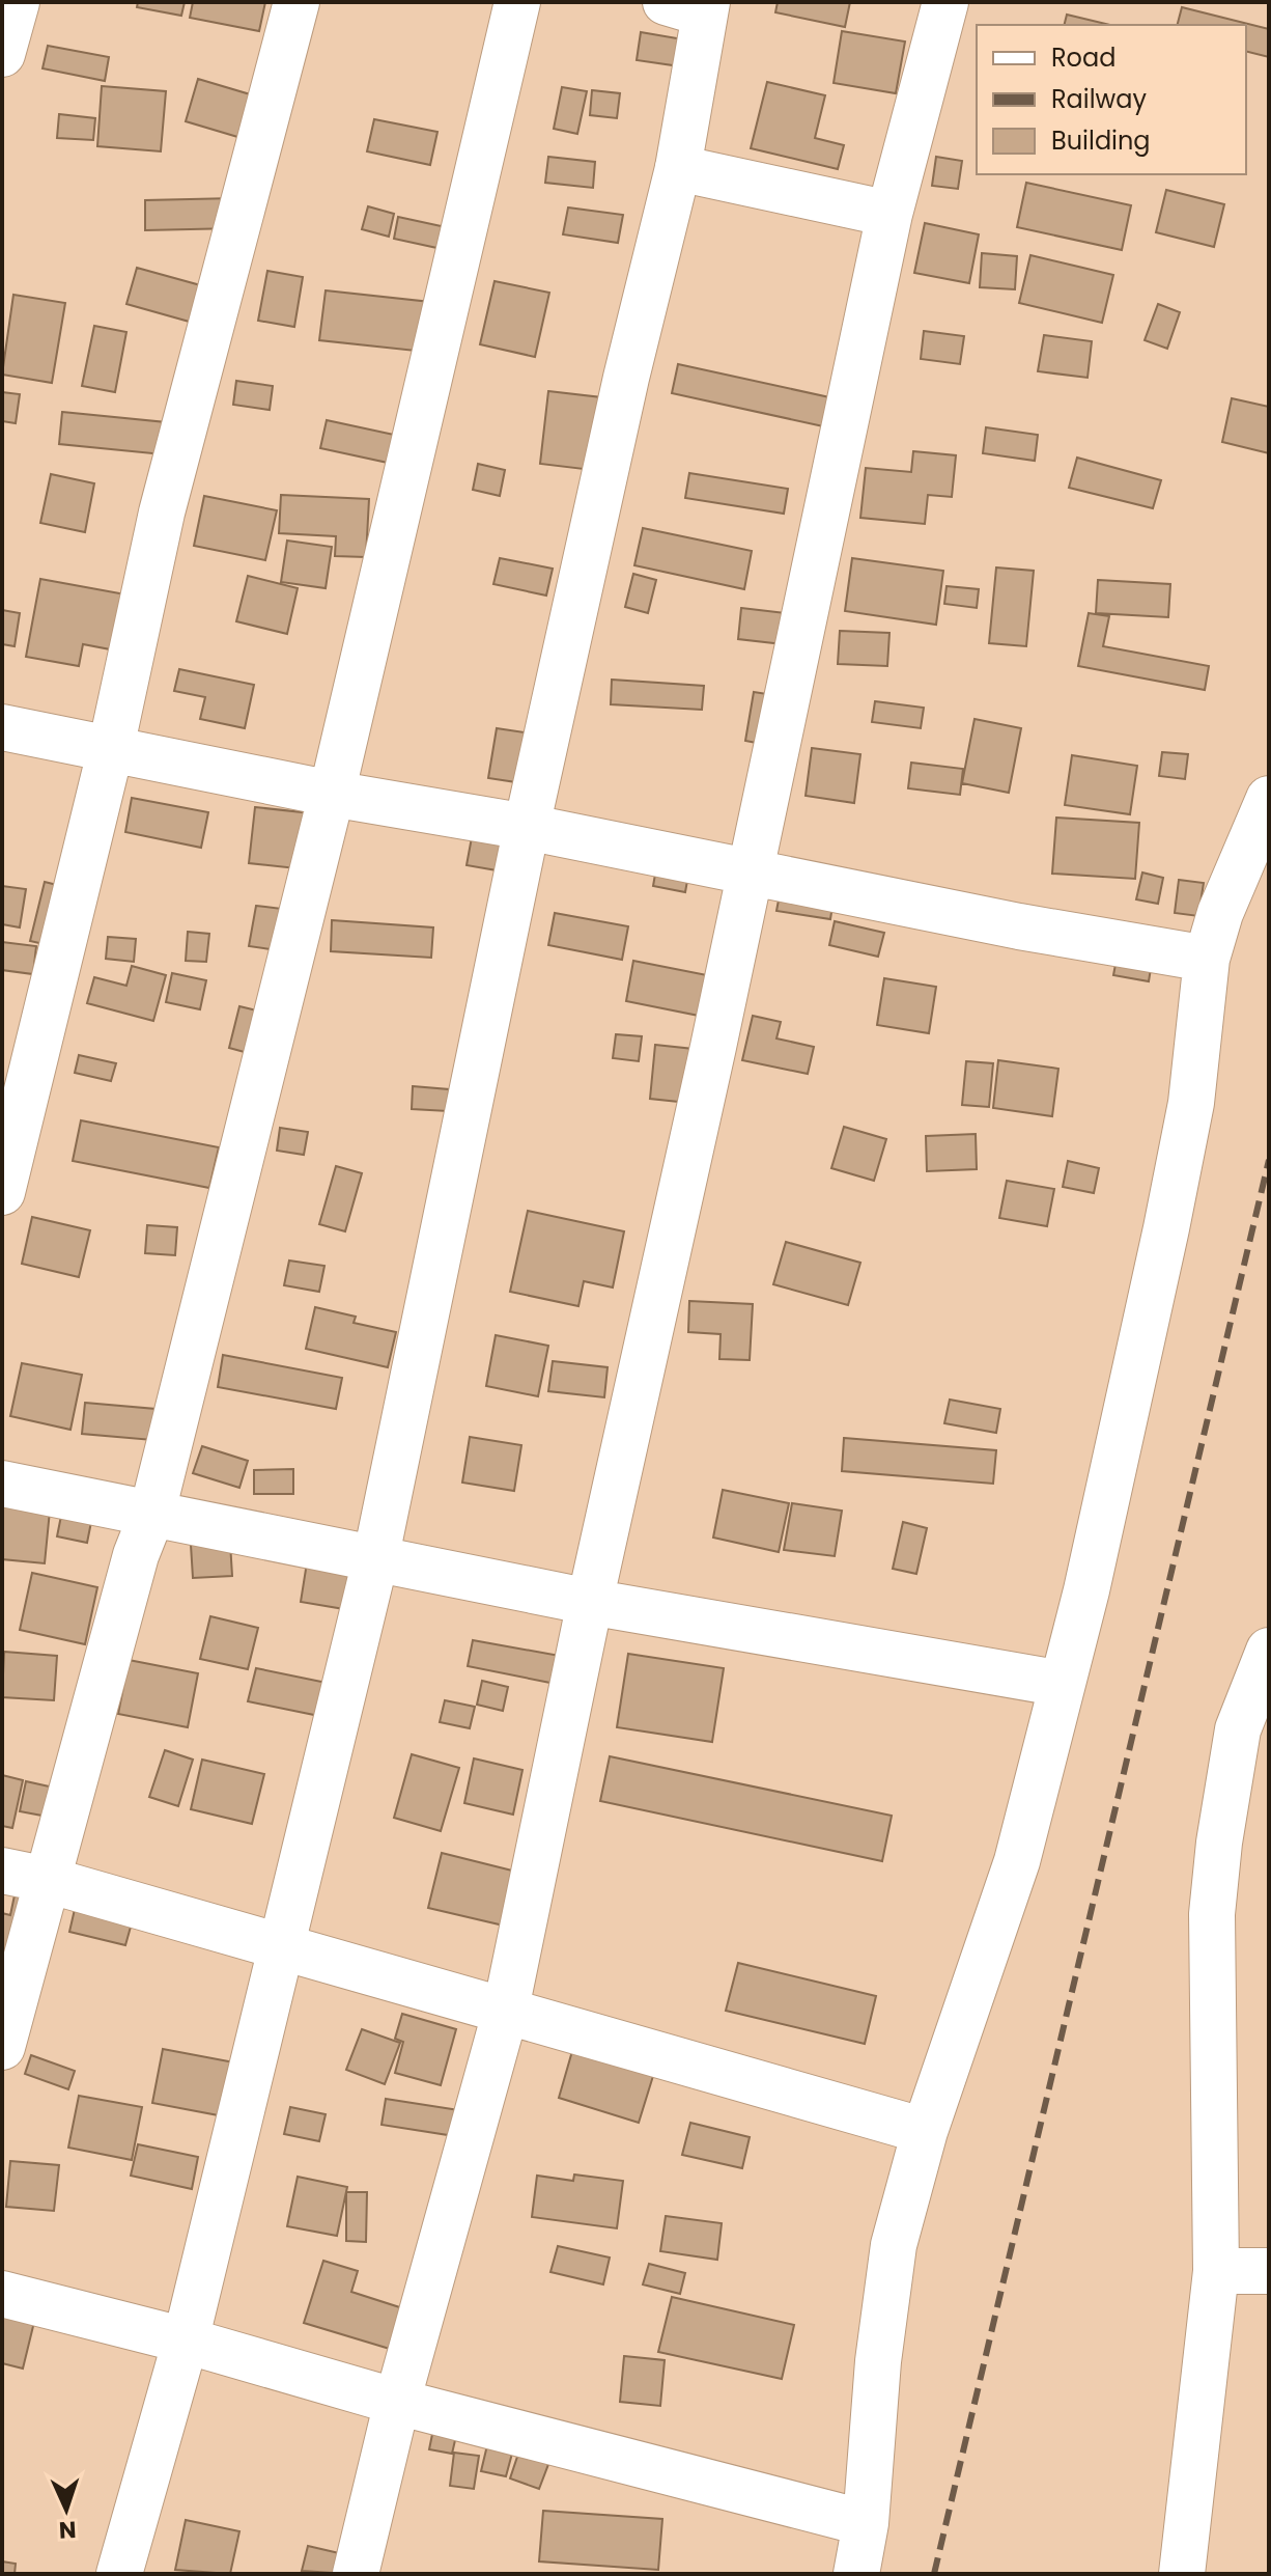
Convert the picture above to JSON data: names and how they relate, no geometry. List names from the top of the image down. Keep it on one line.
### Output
{"legend":["Road","Railway","Building"],"north":"bottom"}
